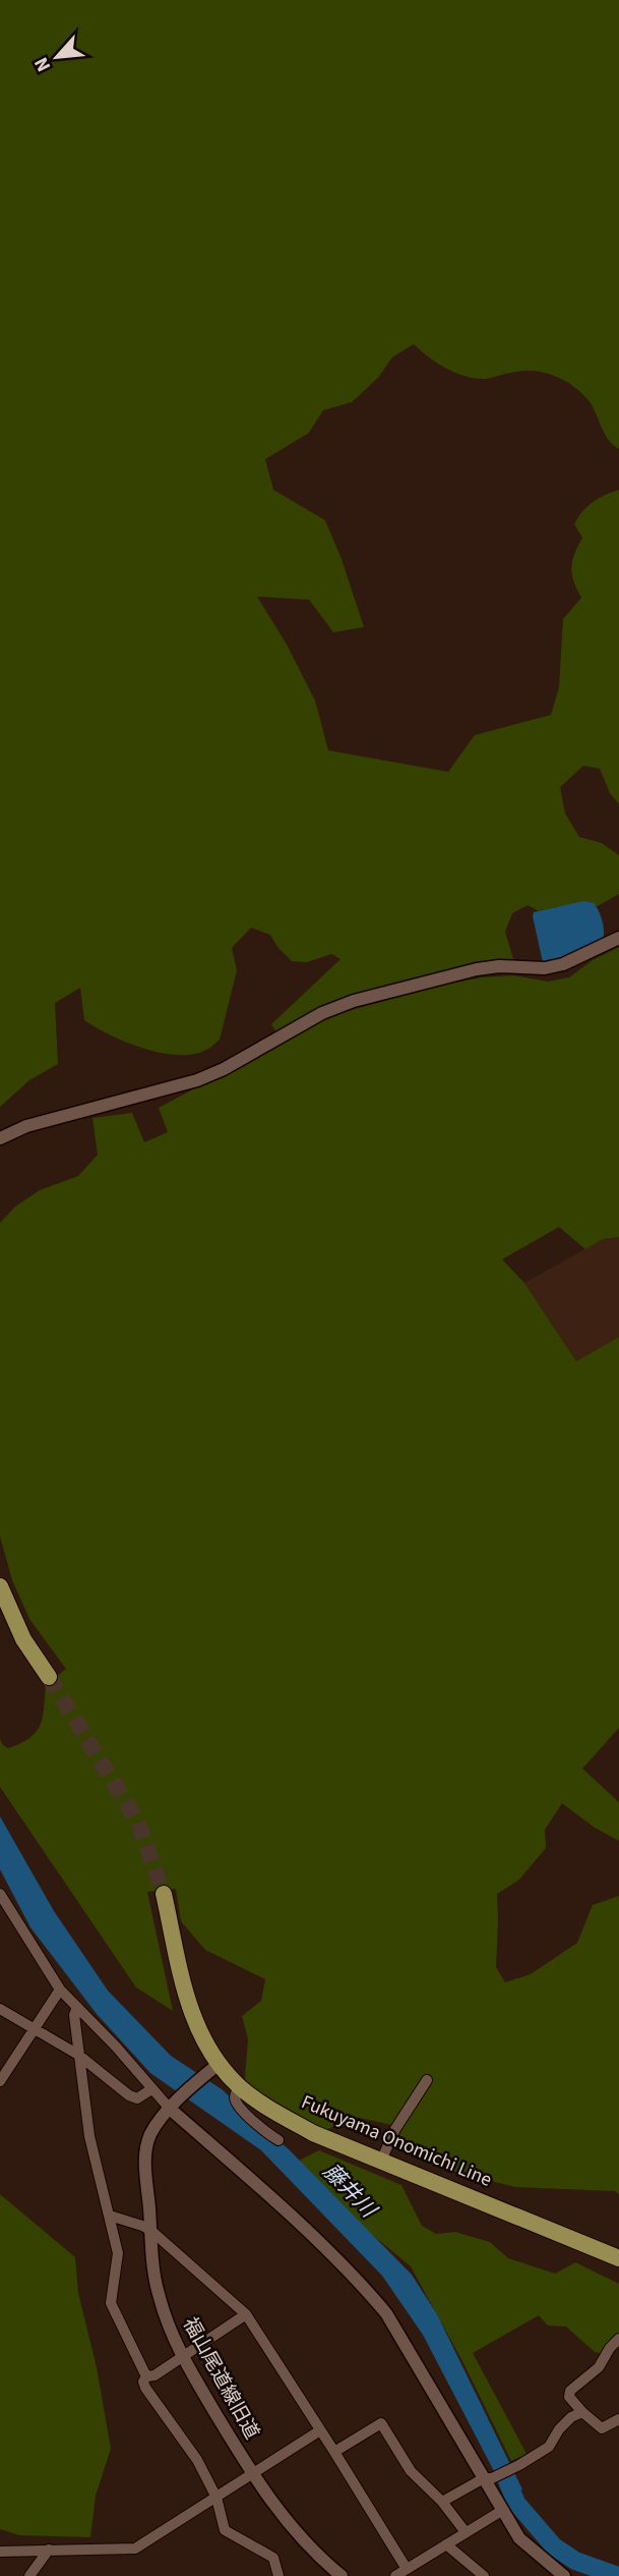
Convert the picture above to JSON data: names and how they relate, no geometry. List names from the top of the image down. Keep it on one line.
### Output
{"streets":{"main road":["Fukuyama Onomichi Line"],"street":["福山尾道線旧道"]},"crossings":[["Fukuyama Onomichi Line","福山尾道線旧道"]],"water":["藤井川"],"north":"bottom left"}
